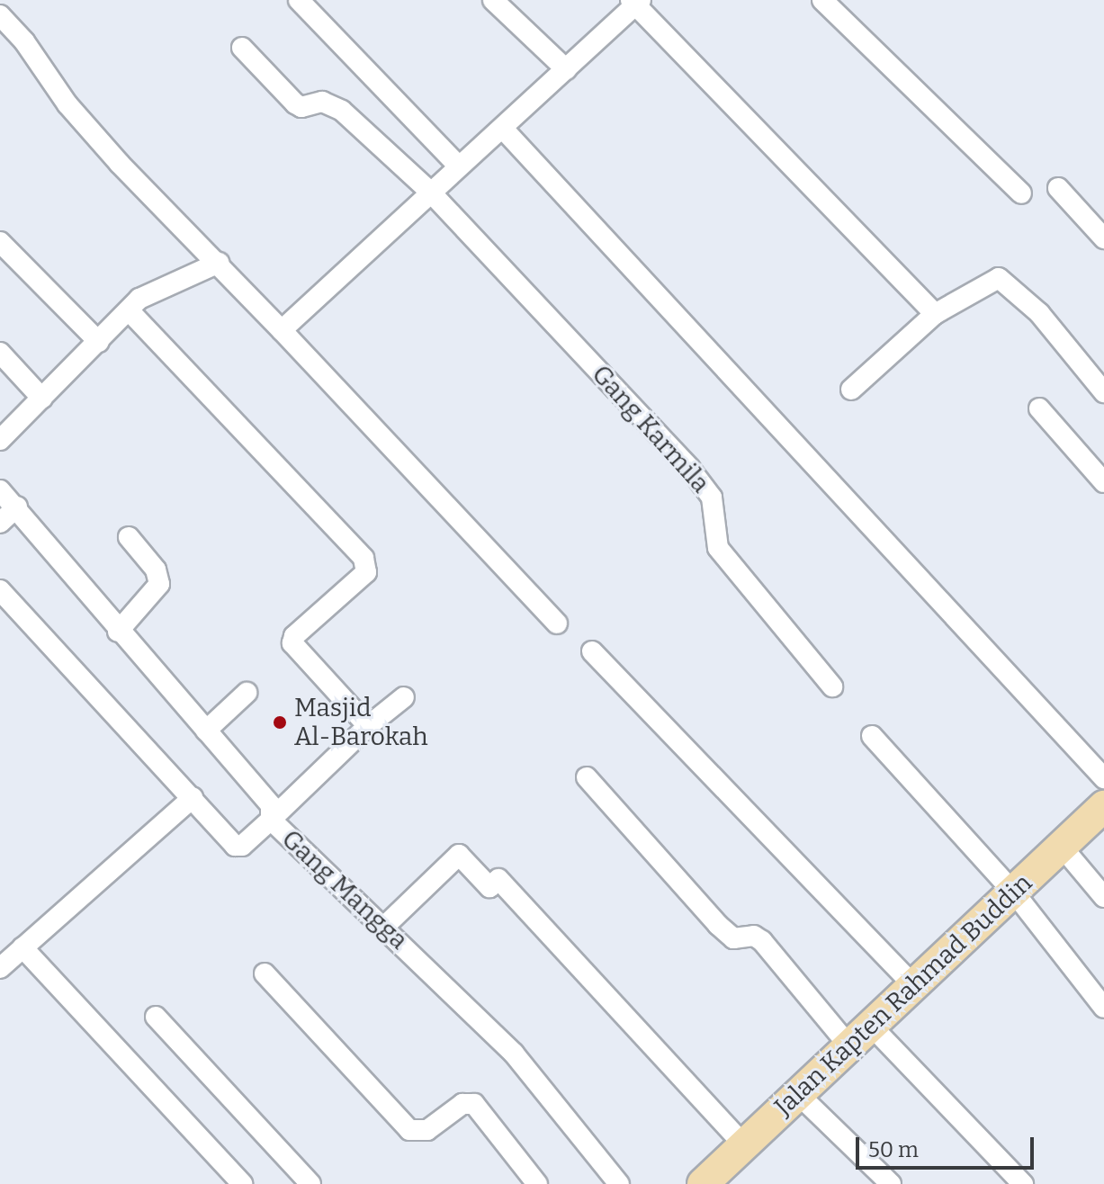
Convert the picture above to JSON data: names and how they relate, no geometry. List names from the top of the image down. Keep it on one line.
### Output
{"streets":{"main road":["Jalan Kapten Rahmad Buddin"],"street":["Gang Karmila","Gang Mangga"]},"places":["Masjid Al-Barokah"],"scale_bar":"50 m"}
